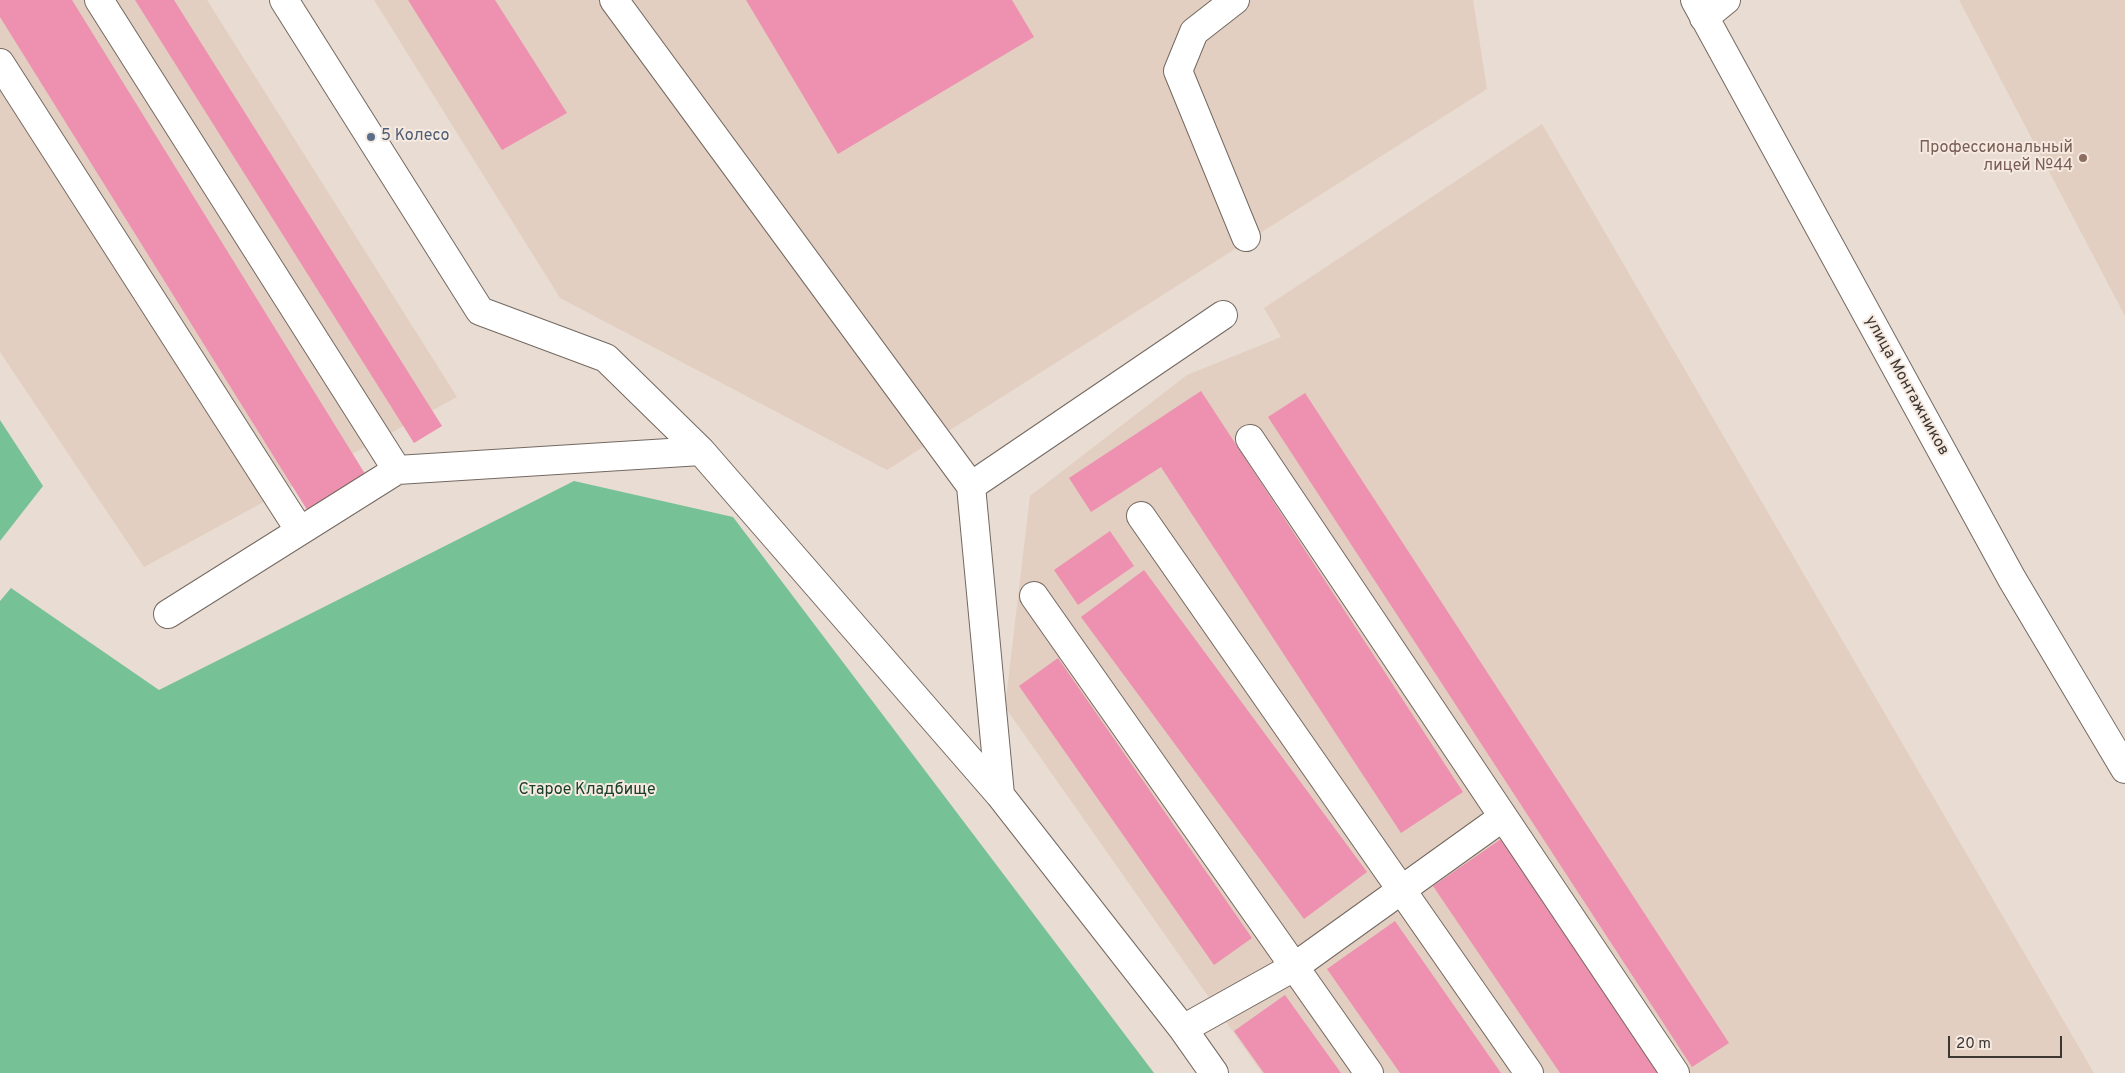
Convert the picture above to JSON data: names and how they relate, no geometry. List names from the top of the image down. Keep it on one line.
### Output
{"streets":{"street":["улица Монтажников"]},"parks":["Старое Кладбище"],"places":["5 Колесо","Профессиональный лицей №44"],"scale_bar":"20 m"}
